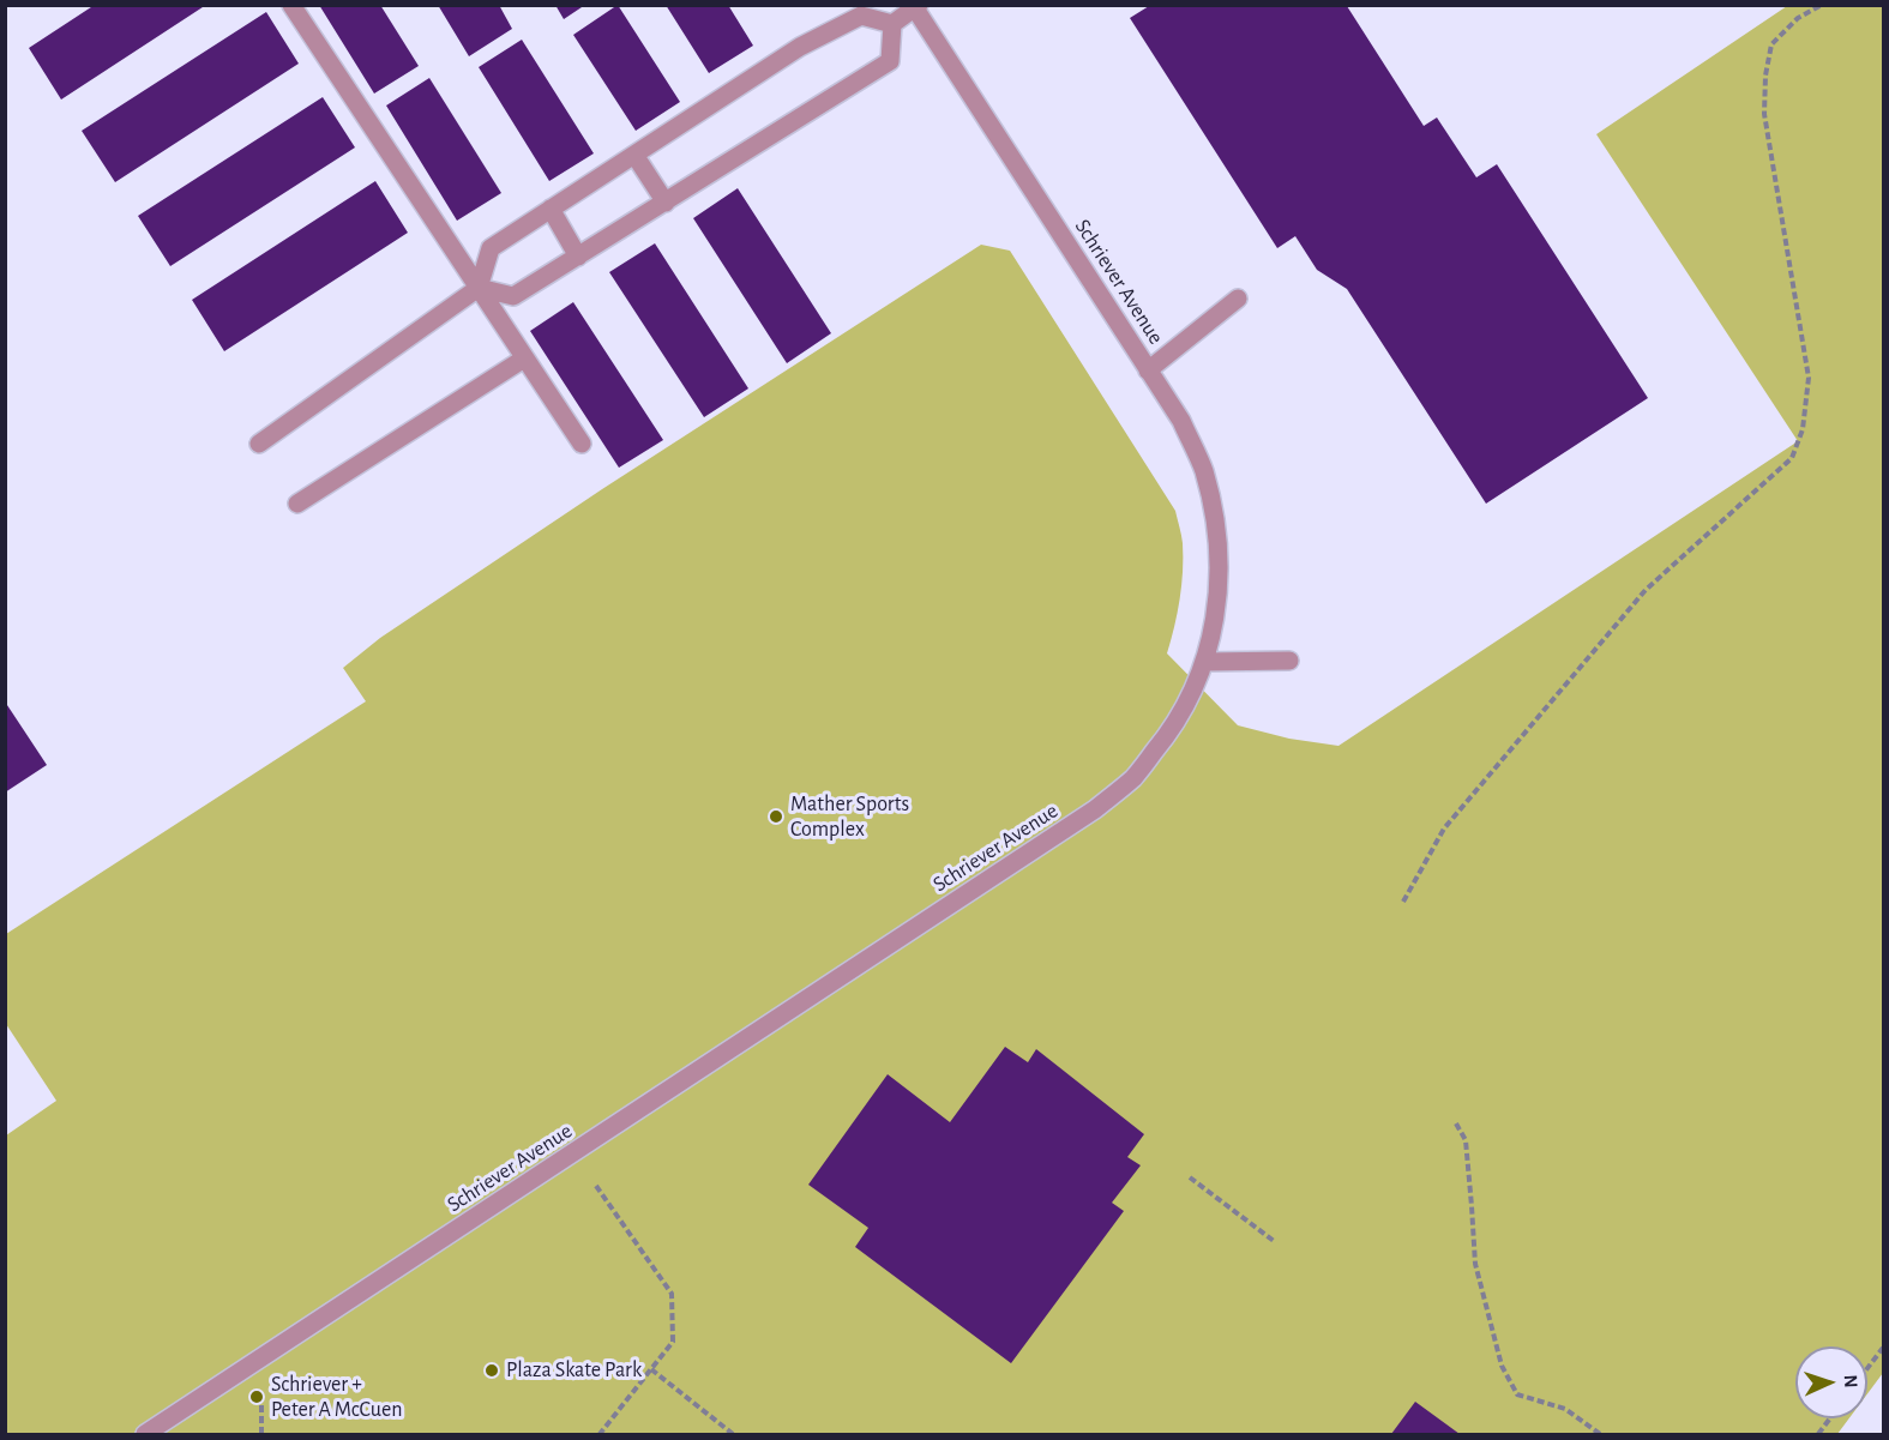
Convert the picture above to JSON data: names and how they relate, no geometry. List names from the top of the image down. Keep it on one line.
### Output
{"streets":{"street":["Schriever Avenue"]},"places":["Mather Sports Complex","Plaza Skate Park","Schriever + Peter A McCuen"],"north":"right"}
